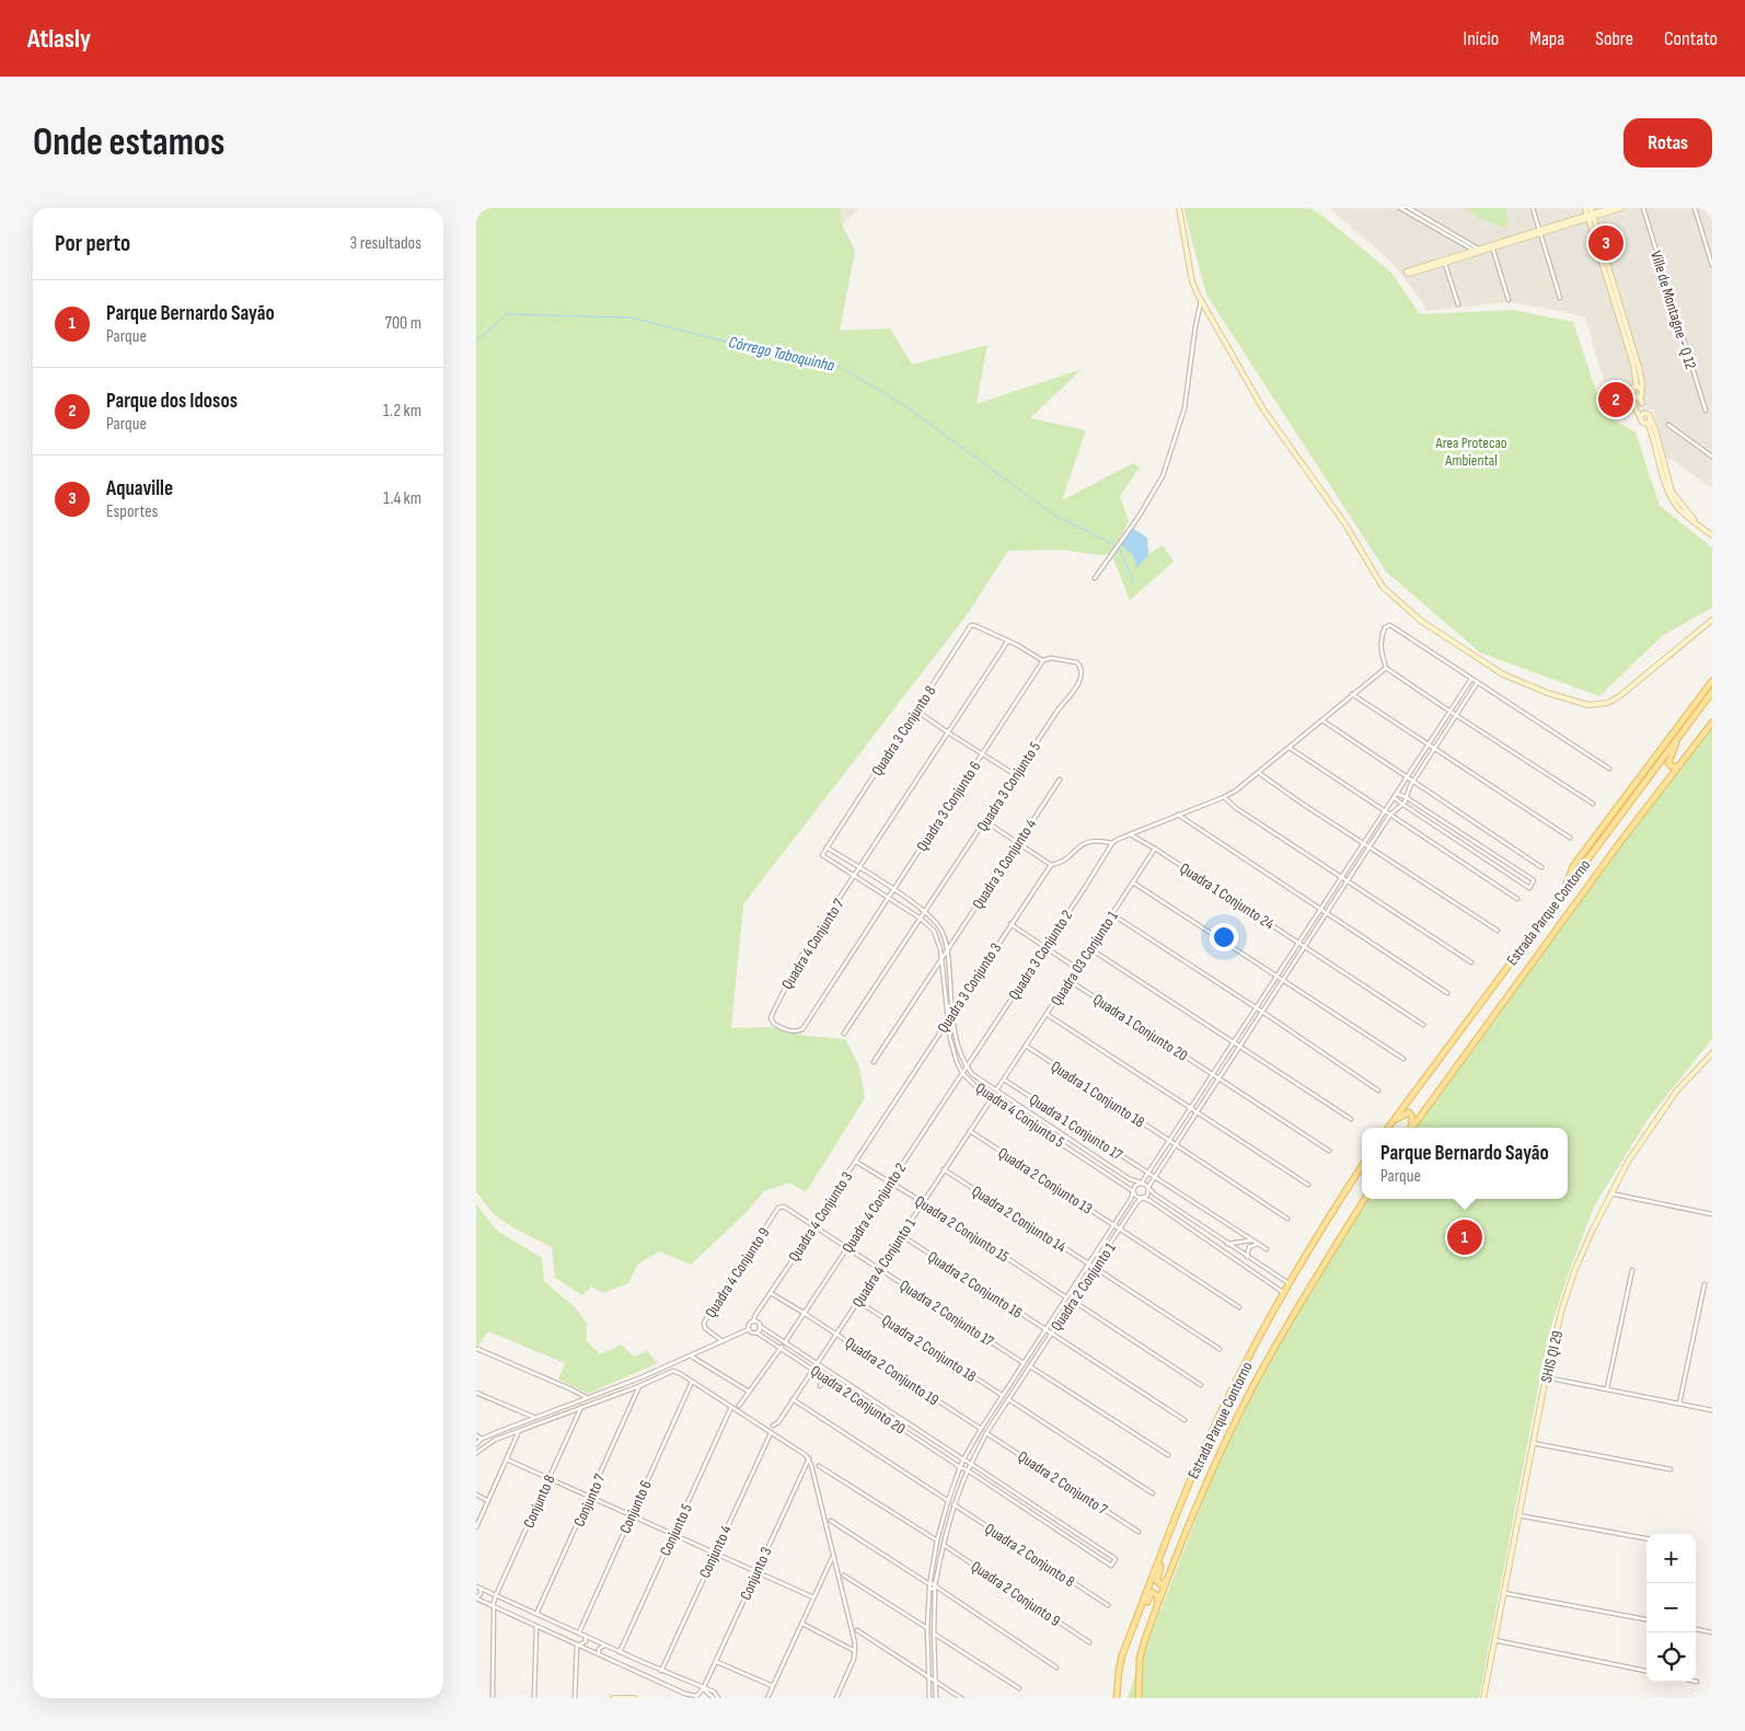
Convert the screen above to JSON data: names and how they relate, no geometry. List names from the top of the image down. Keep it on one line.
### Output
{"streets":{"main road":["Estrada Parque Contorno"],"street":["Ville de Montagne - Q 12","Quadra 3 Conjunto 8","Quadra 3 Conjunto 5","Quadra 3 Conjunto 6","Quadra 3 Conjunto 4","Quadra 1 Conjunto 24","Quadra 4 Conjunto 7","Quadra 3 Conjunto 2","Quadra 03 Conjunto 1","Quadra 3 Conjunto 3","Quadra 1 Conjunto 20","Quadra 1 Conjunto 18","Quadra 4 Conjunto 5","Quadra 1 Conjunto 17","Quadra 2 Conjunto 13","Quadra 4 Conjunto 2","Quadra 4 Conjunto 3","Quadra 2 Conjunto 14","Quadra 2 Conjunto 15","Quadra 4 Conjunto 1","Quadra 4 Conjunto 9","Quadra 2 Conjunto 16","Quadra 2 Conjunto 1","Quadra 2 Conjunto 17","Quadra 2 Conjunto 18","SHIS QI 29","Quadra 2 Conjunto 19","Quadra 2 Conjunto 20","Quadra 2 Conjunto 7","Conjunto 7","Conjunto 8","Conjunto 6","Conjunto 5","Conjunto 4","Quadra 2 Conjunto 8","Conjunto 3","Quadra 2 Conjunto 9"]},"crossings":[["Quadra 3 Conjunto 8","Quadra 4 Conjunto 7"],["Quadra 3 Conjunto 8","Quadra 4 Conjunto 5"],["Quadra 3 Conjunto 5","Quadra 3 Conjunto 6"],["Quadra 3 Conjunto 5","Quadra 4 Conjunto 5"],["Quadra 3 Conjunto 6","Quadra 4 Conjunto 7"],["Quadra 3 Conjunto 6","Quadra 4 Conjunto 5"],["Quadra 3 Conjunto 4","Quadra 4 Conjunto 5"],["Quadra 3 Conjunto 4","Quadra 1 Conjunto 17"],["Quadra 1 Conjunto 24","Quadra 03 Conjunto 1"],["Quadra 4 Conjunto 7","Quadra 4 Conjunto 5"],["Quadra 3 Conjunto 2","Quadra 4 Conjunto 5"],["Quadra 3 Conjunto 2","Quadra 1 Conjunto 17"],["Quadra 3 Conjunto 2","Quadra 4 Conjunto 2"],["Quadra 03 Conjunto 1","Quadra 1 Conjunto 20"],["Quadra 03 Conjunto 1","Quadra 1 Conjunto 18"],["Quadra 03 Conjunto 1","Quadra 4 Conjunto 5"],["Quadra 03 Conjunto 1","Quadra 1 Conjunto 17"],["Quadra 03 Conjunto 1","Quadra 4 Conjunto 1"],["Quadra 3 Conjunto 3","Quadra 4 Conjunto 5"],["Quadra 3 Conjunto 3","Quadra 1 Conjunto 17"],["Quadra 3 Conjunto 3","Quadra 4 Conjunto 3"],["Quadra 4 Conjunto 5","Quadra 1 Conjunto 17"],["Quadra 4 Conjunto 5","Quadra 4 Conjunto 2"],["Quadra 4 Conjunto 5","Quadra 4 Conjunto 1"],["Quadra 2 Conjunto 13","Quadra 4 Conjunto 1"],["Quadra 2 Conjunto 13","Quadra 2 Conjunto 1"],["Quadra 4 Conjunto 2","Quadra 2 Conjunto 15"],["Quadra 4 Conjunto 2","Quadra 2 Conjunto 17"],["Quadra 4 Conjunto 2","Quadra 2 Conjunto 19"],["Quadra 4 Conjunto 3","Quadra 2 Conjunto 15"],["Quadra 4 Conjunto 3","Quadra 2 Conjunto 17"],["Quadra 4 Conjunto 3","Quadra 2 Conjunto 19"],["Quadra 4 Conjunto 3","Quadra 2 Conjunto 20"],["Quadra 2 Conjunto 14","Quadra 4 Conjunto 1"],["Quadra 2 Conjunto 14","Quadra 2 Conjunto 1"],["Quadra 2 Conjunto 15","Quadra 4 Conjunto 1"],["Quadra 4 Conjunto 1","Quadra 2 Conjunto 16"],["Quadra 4 Conjunto 1","Quadra 2 Conjunto 17"],["Quadra 4 Conjunto 1","Quadra 2 Conjunto 18"],["Quadra 4 Conjunto 1","Quadra 2 Conjunto 19"],["Quadra 4 Conjunto 1","Quadra 2 Conjunto 20"],["Quadra 4 Conjunto 9","Quadra 2 Conjunto 17"],["Quadra 2 Conjunto 16","Quadra 2 Conjunto 1"],["Quadra 2 Conjunto 1","Quadra 2 Conjunto 20"],["Quadra 2 Conjunto 1","Quadra 2 Conjunto 7"]],"water":["Córrego Taboquinha"],"parks":["Area Protecao Ambiental"],"page":{"header":"Atlasly","nav":["Início","Mapa","Sobre","Contato"],"buttons":"Rotas","title":"Onde estamos","heading":["Por perto","3 resultados"],"pins":["3","2","1"],"list":[{"mark":"1","name":"Parque Bernardo Sayão","note":"Parque","value":"700 m"},{"mark":"2","name":"Parque dos Idosos","note":"Parque","value":"1.2 km"},{"mark":"3","name":"Aquaville","note":"Esportes","value":"1.4 km"}],"popup":["Parque Bernardo Sayão","Parque"],"map_buttons":["+","−"]}}
